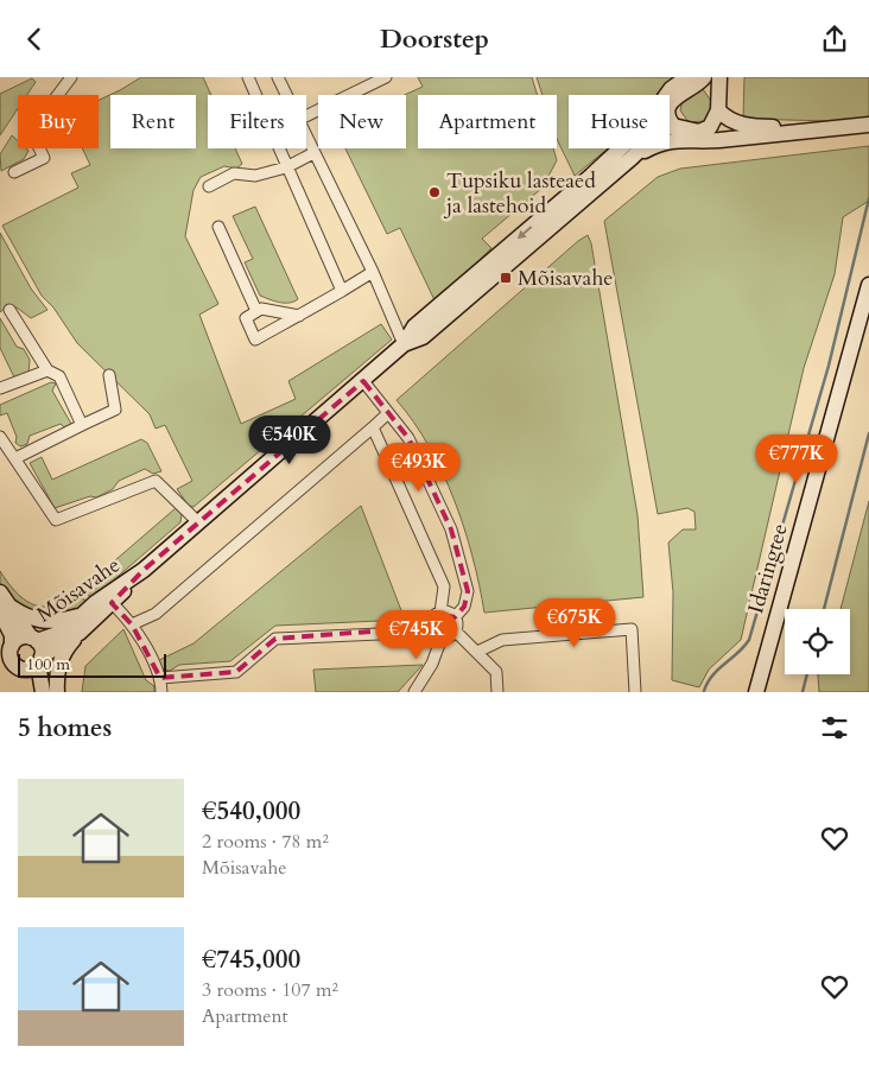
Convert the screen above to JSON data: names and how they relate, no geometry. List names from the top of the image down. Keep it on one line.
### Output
{"streets":{"street":["Idaringtee","Mõisavahe"]},"places":{"other":["Tupsiku lasteaed ja lastehoid"],"transit":["Mõisavahe"]},"scale_bar":"100 m","page":{"header":"Doorstep","chip":["Buy","Rent","Filters","New","Apartment","House"],"price":["€540K","€777K","€493K","€675K","€745K"],"scale":"100 m","heading":"5 homes","list":[{"name":"€540,000","note":"2 rooms · 78 m² · Mõisavahe"},{"name":"€745,000","note":"3 rooms · 107 m² · Apartment"}]}}
